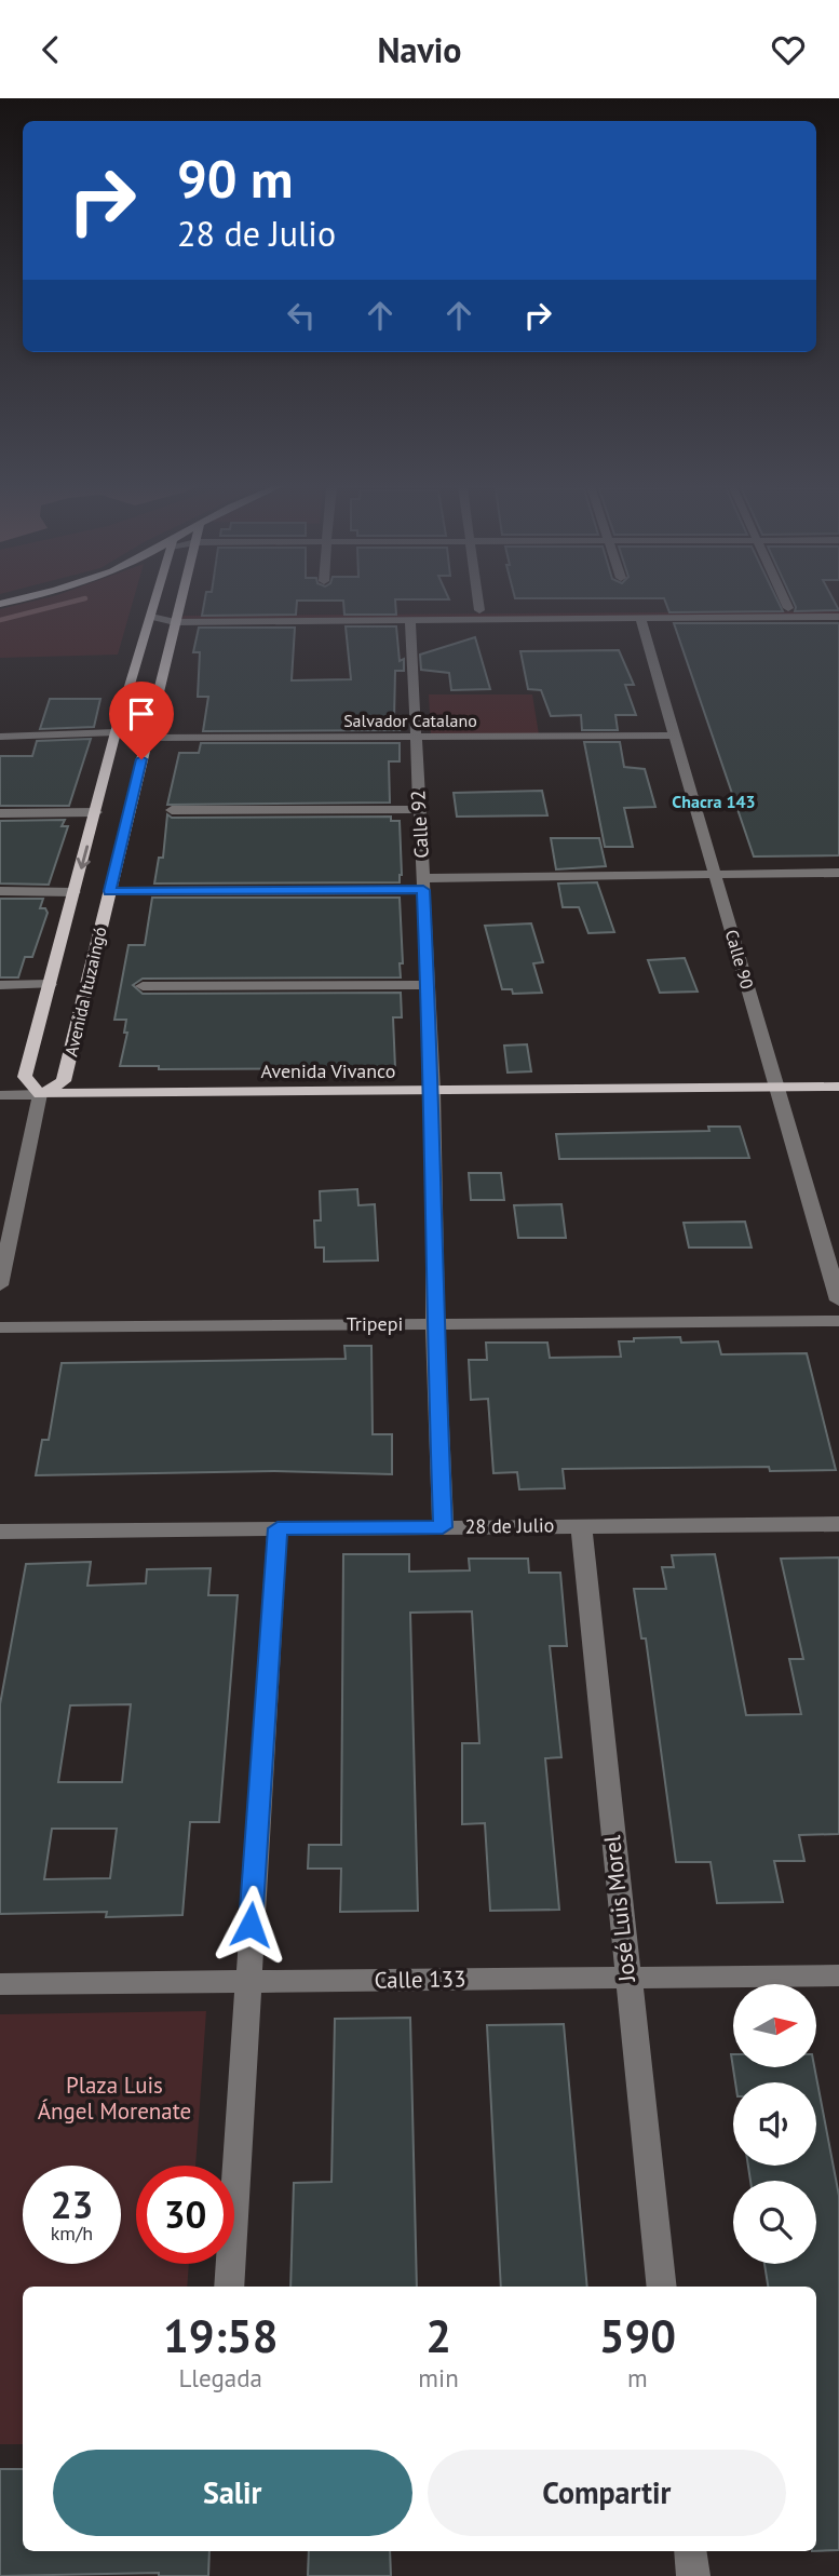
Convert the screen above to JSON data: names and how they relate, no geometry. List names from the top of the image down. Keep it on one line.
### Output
{"streets":{"main road":["Avenida Ituzaingó","Avenida Vivanco"],"street":["Salvador Catalano","Calle 92","Calle 90","Tripepi","28 de Julio","José Luis Morel","Calle 133"]},"crossings":[["Salvador Catalano","Calle 92"],["Salvador Catalano","Calle 90"],["Salvador Catalano","Avenida Ituzaingó"],["Calle 92","Avenida Vivanco"],["Calle 92","Tripepi"],["Calle 92","28 de Julio"],["Calle 90","Avenida Vivanco"],["Avenida Ituzaingó","Avenida Vivanco"],["28 de Julio","José Luis Morel"],["José Luis Morel","Calle 133"]],"districts":["Chacra 143"],"parks":["Plaza Luis Ángel Morenate"],"north":"right","page":{"header":"Navio","turn":["90 m","28 de Julio"],"speed":"23 km/h","limit":"30","eta":["19:58","Llegada","2","min","590","m"],"buttons":["Salir","Compartir"]}}
